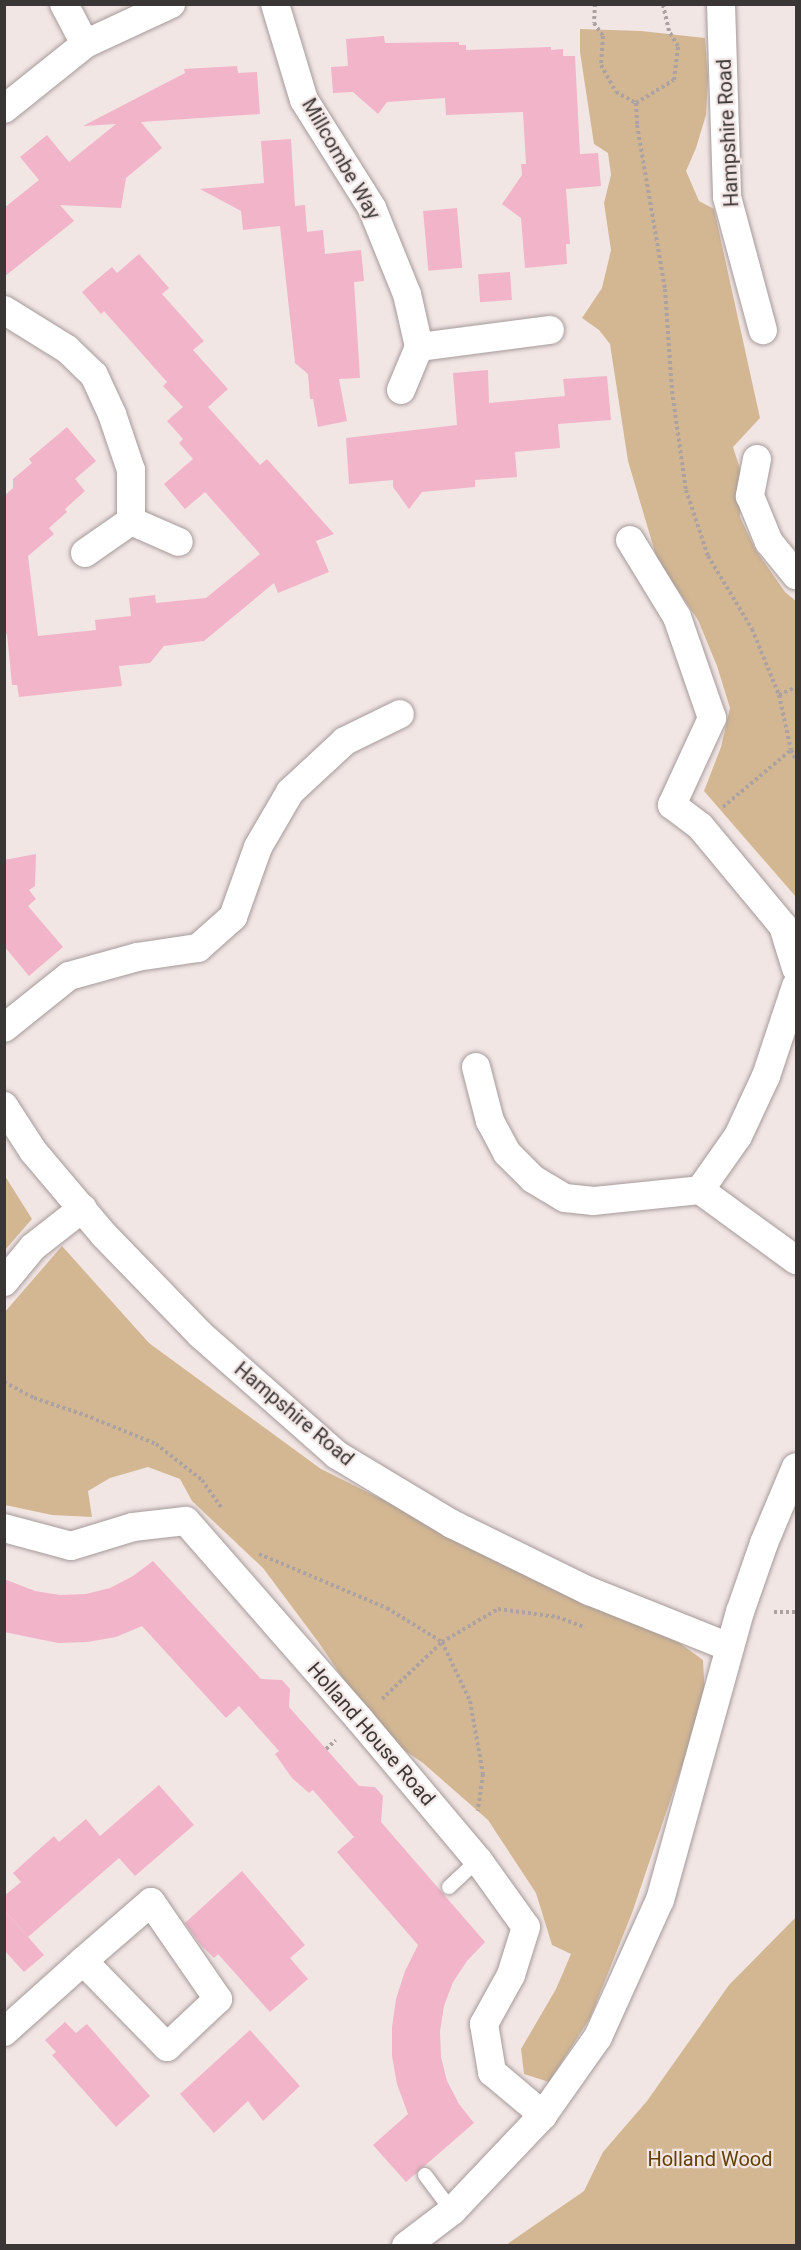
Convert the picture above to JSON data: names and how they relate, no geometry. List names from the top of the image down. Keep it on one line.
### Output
{"streets":{"street":["Hampshire Road","Millcombe Way","Holland House Road"]},"parks":["Holland Wood"]}
